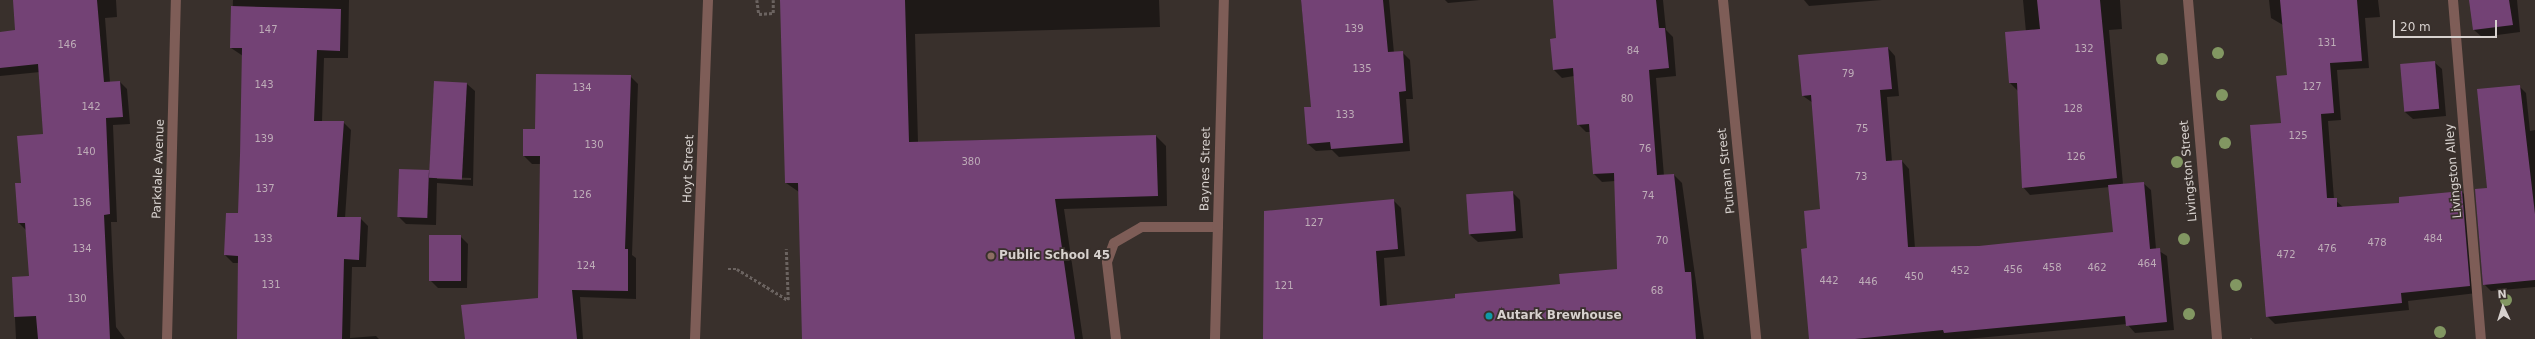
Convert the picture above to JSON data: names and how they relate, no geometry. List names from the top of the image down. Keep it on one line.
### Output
{"streets":{"street":["Parkdale Avenue","Hoyt Street","Baynes Street","Putnam Street","Livingston Street","Livingston Alley"]},"places":["Public School 45","Autark Brewhouse"],"house_numbers":["139","147","131","146","132","84","135","79","143","127","134","80","142","128","133","75","125","139","130","76","140","126","380","73","137","126","74","136","127","133","484","70","478","134","476","472","464","124","458","462","456","452","450","442","446","131","121","68","130"],"scale_bar":"20 m","north":"top"}
